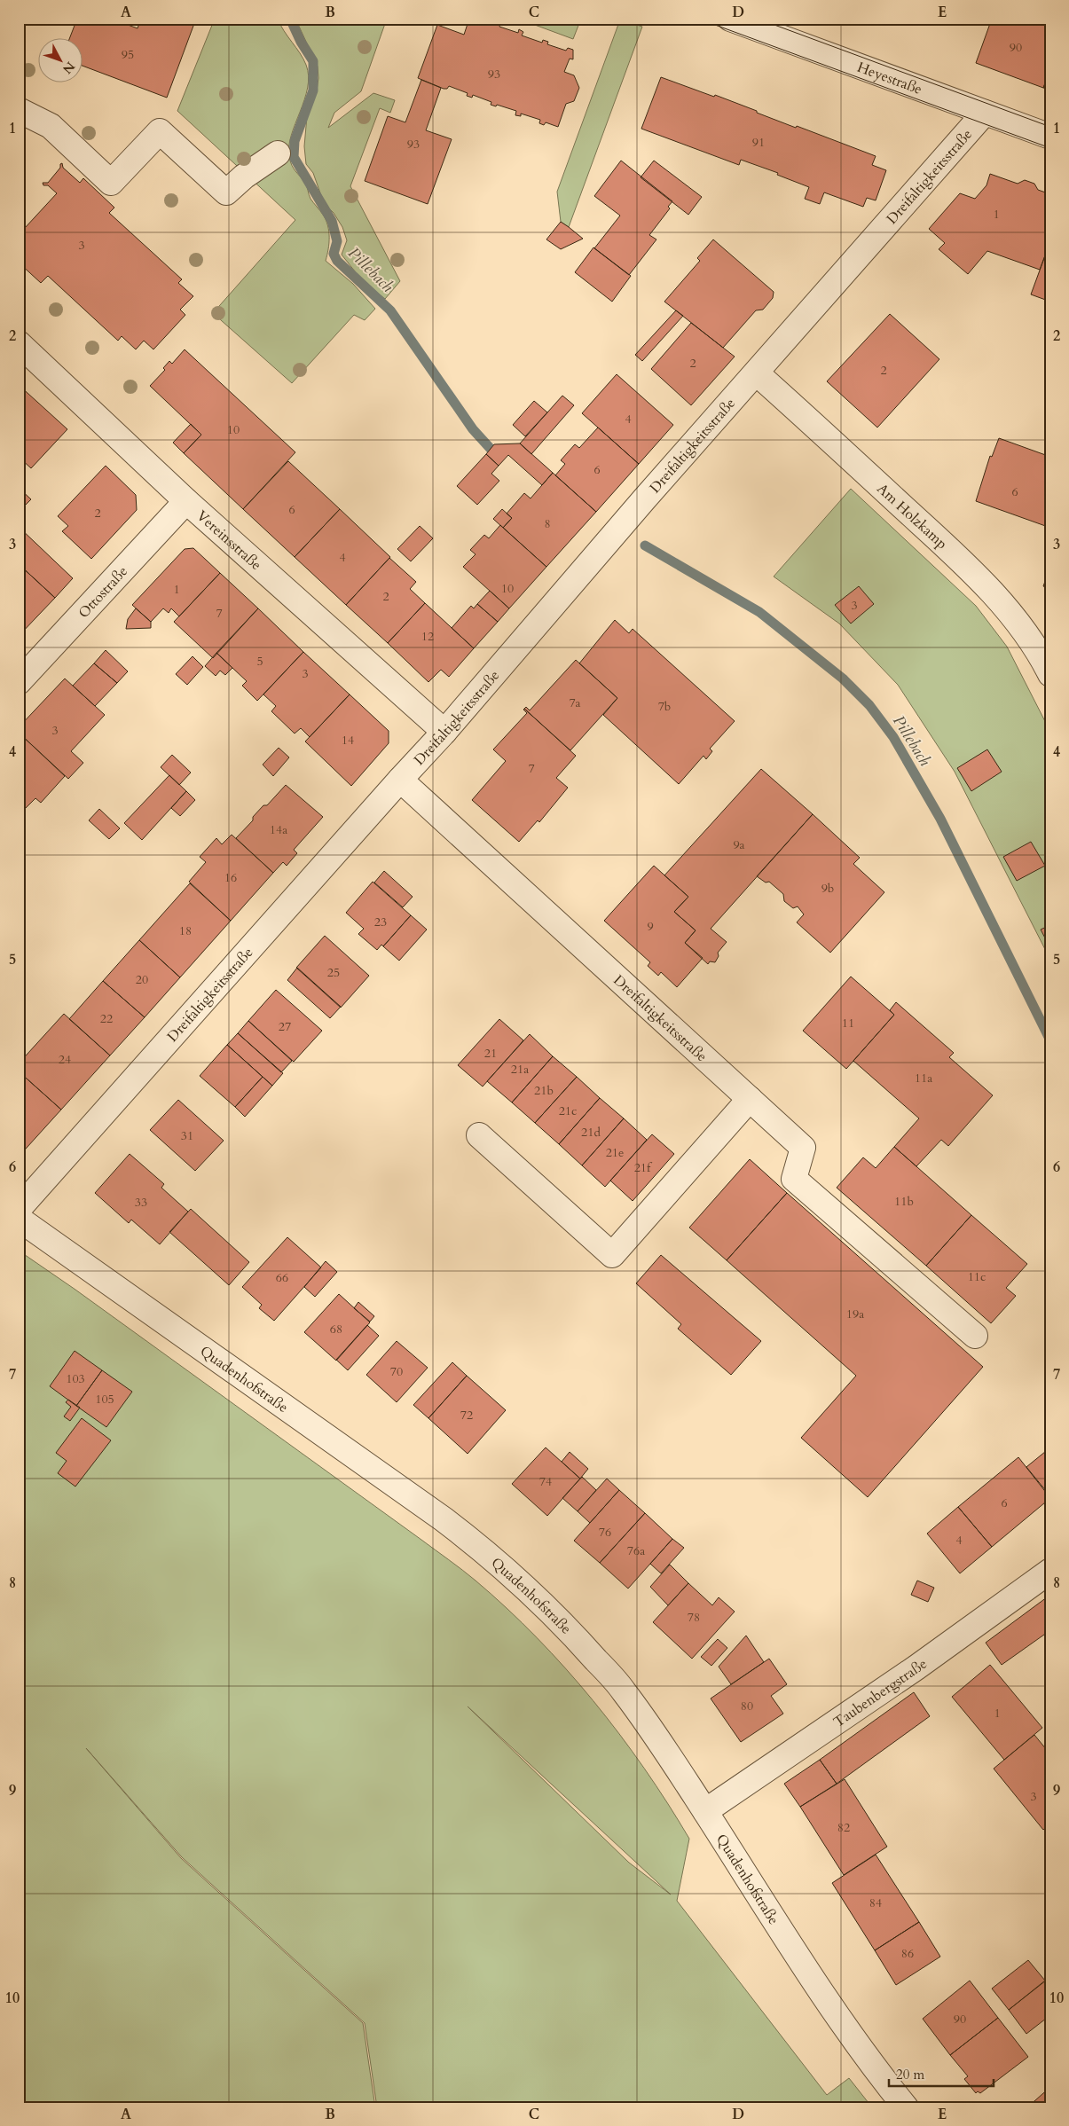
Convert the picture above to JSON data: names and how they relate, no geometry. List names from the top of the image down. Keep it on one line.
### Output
{"streets":{"street":["Heyestraße","Dreifaltigkeitsstraße","Am Holzkamp","Vereinsstraße","Ottostraße","Quadenhofstraße","Taubenbergstraße"]},"crossings":[["Heyestraße","Dreifaltigkeitsstraße"],["Dreifaltigkeitsstraße","Am Holzkamp"],["Dreifaltigkeitsstraße","Vereinsstraße"],["Vereinsstraße","Ottostraße"],["Quadenhofstraße","Taubenbergstraße"]],"water":["Pillebach"],"house_numbers":["90","95","93","91","93","1","3","2","2","4","10","6","6","6","2","8","4","10","1","2","3","7","12","5","3","7a","7b","3","14","7","14a","9a","16","9b","23","9","18","25","20","22","11","27","21","24","21a","11a","21b","21c","21d","31","21e","21f","11b","33","11c","66","19a","68","70","103","105","72","74","6","76","4","76a","78","80","1","3","82","84","86","90"],"scale_bar":"20 m","north":"bottom right","grid":{"columns":["A","B","C","D","E"],"rows":["1","2","3","4","5","6","7","8","9","10"]}}
